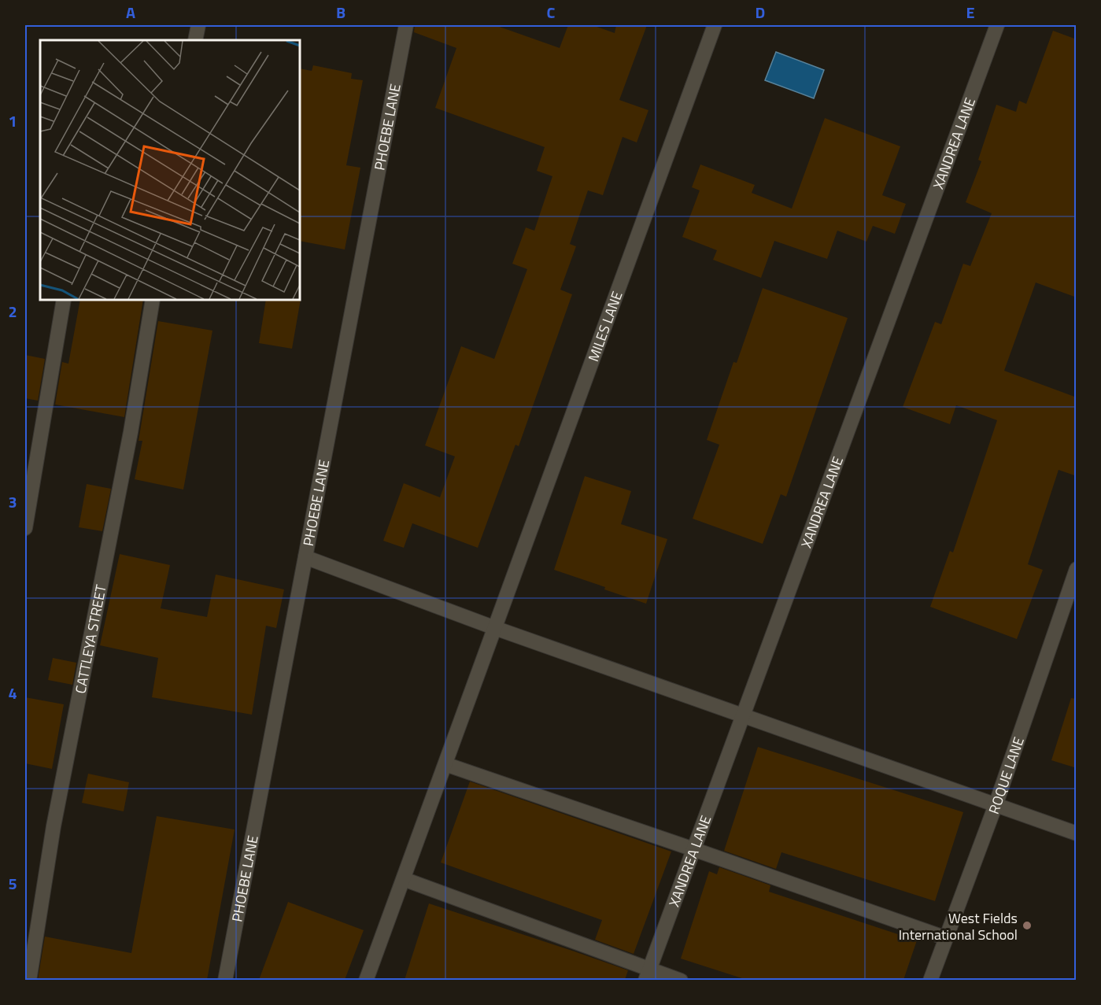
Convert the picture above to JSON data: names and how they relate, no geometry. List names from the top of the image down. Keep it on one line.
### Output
{"streets":{"street":["PHOEBE LANE","XANDREA LANE","MILES LANE","CATTLEYA STREET","ROQUE LANE"]},"places":["West Fields International School"],"grid":{"columns":["A","B","C","D","E"],"rows":["1","2","3","4","5"]}}
